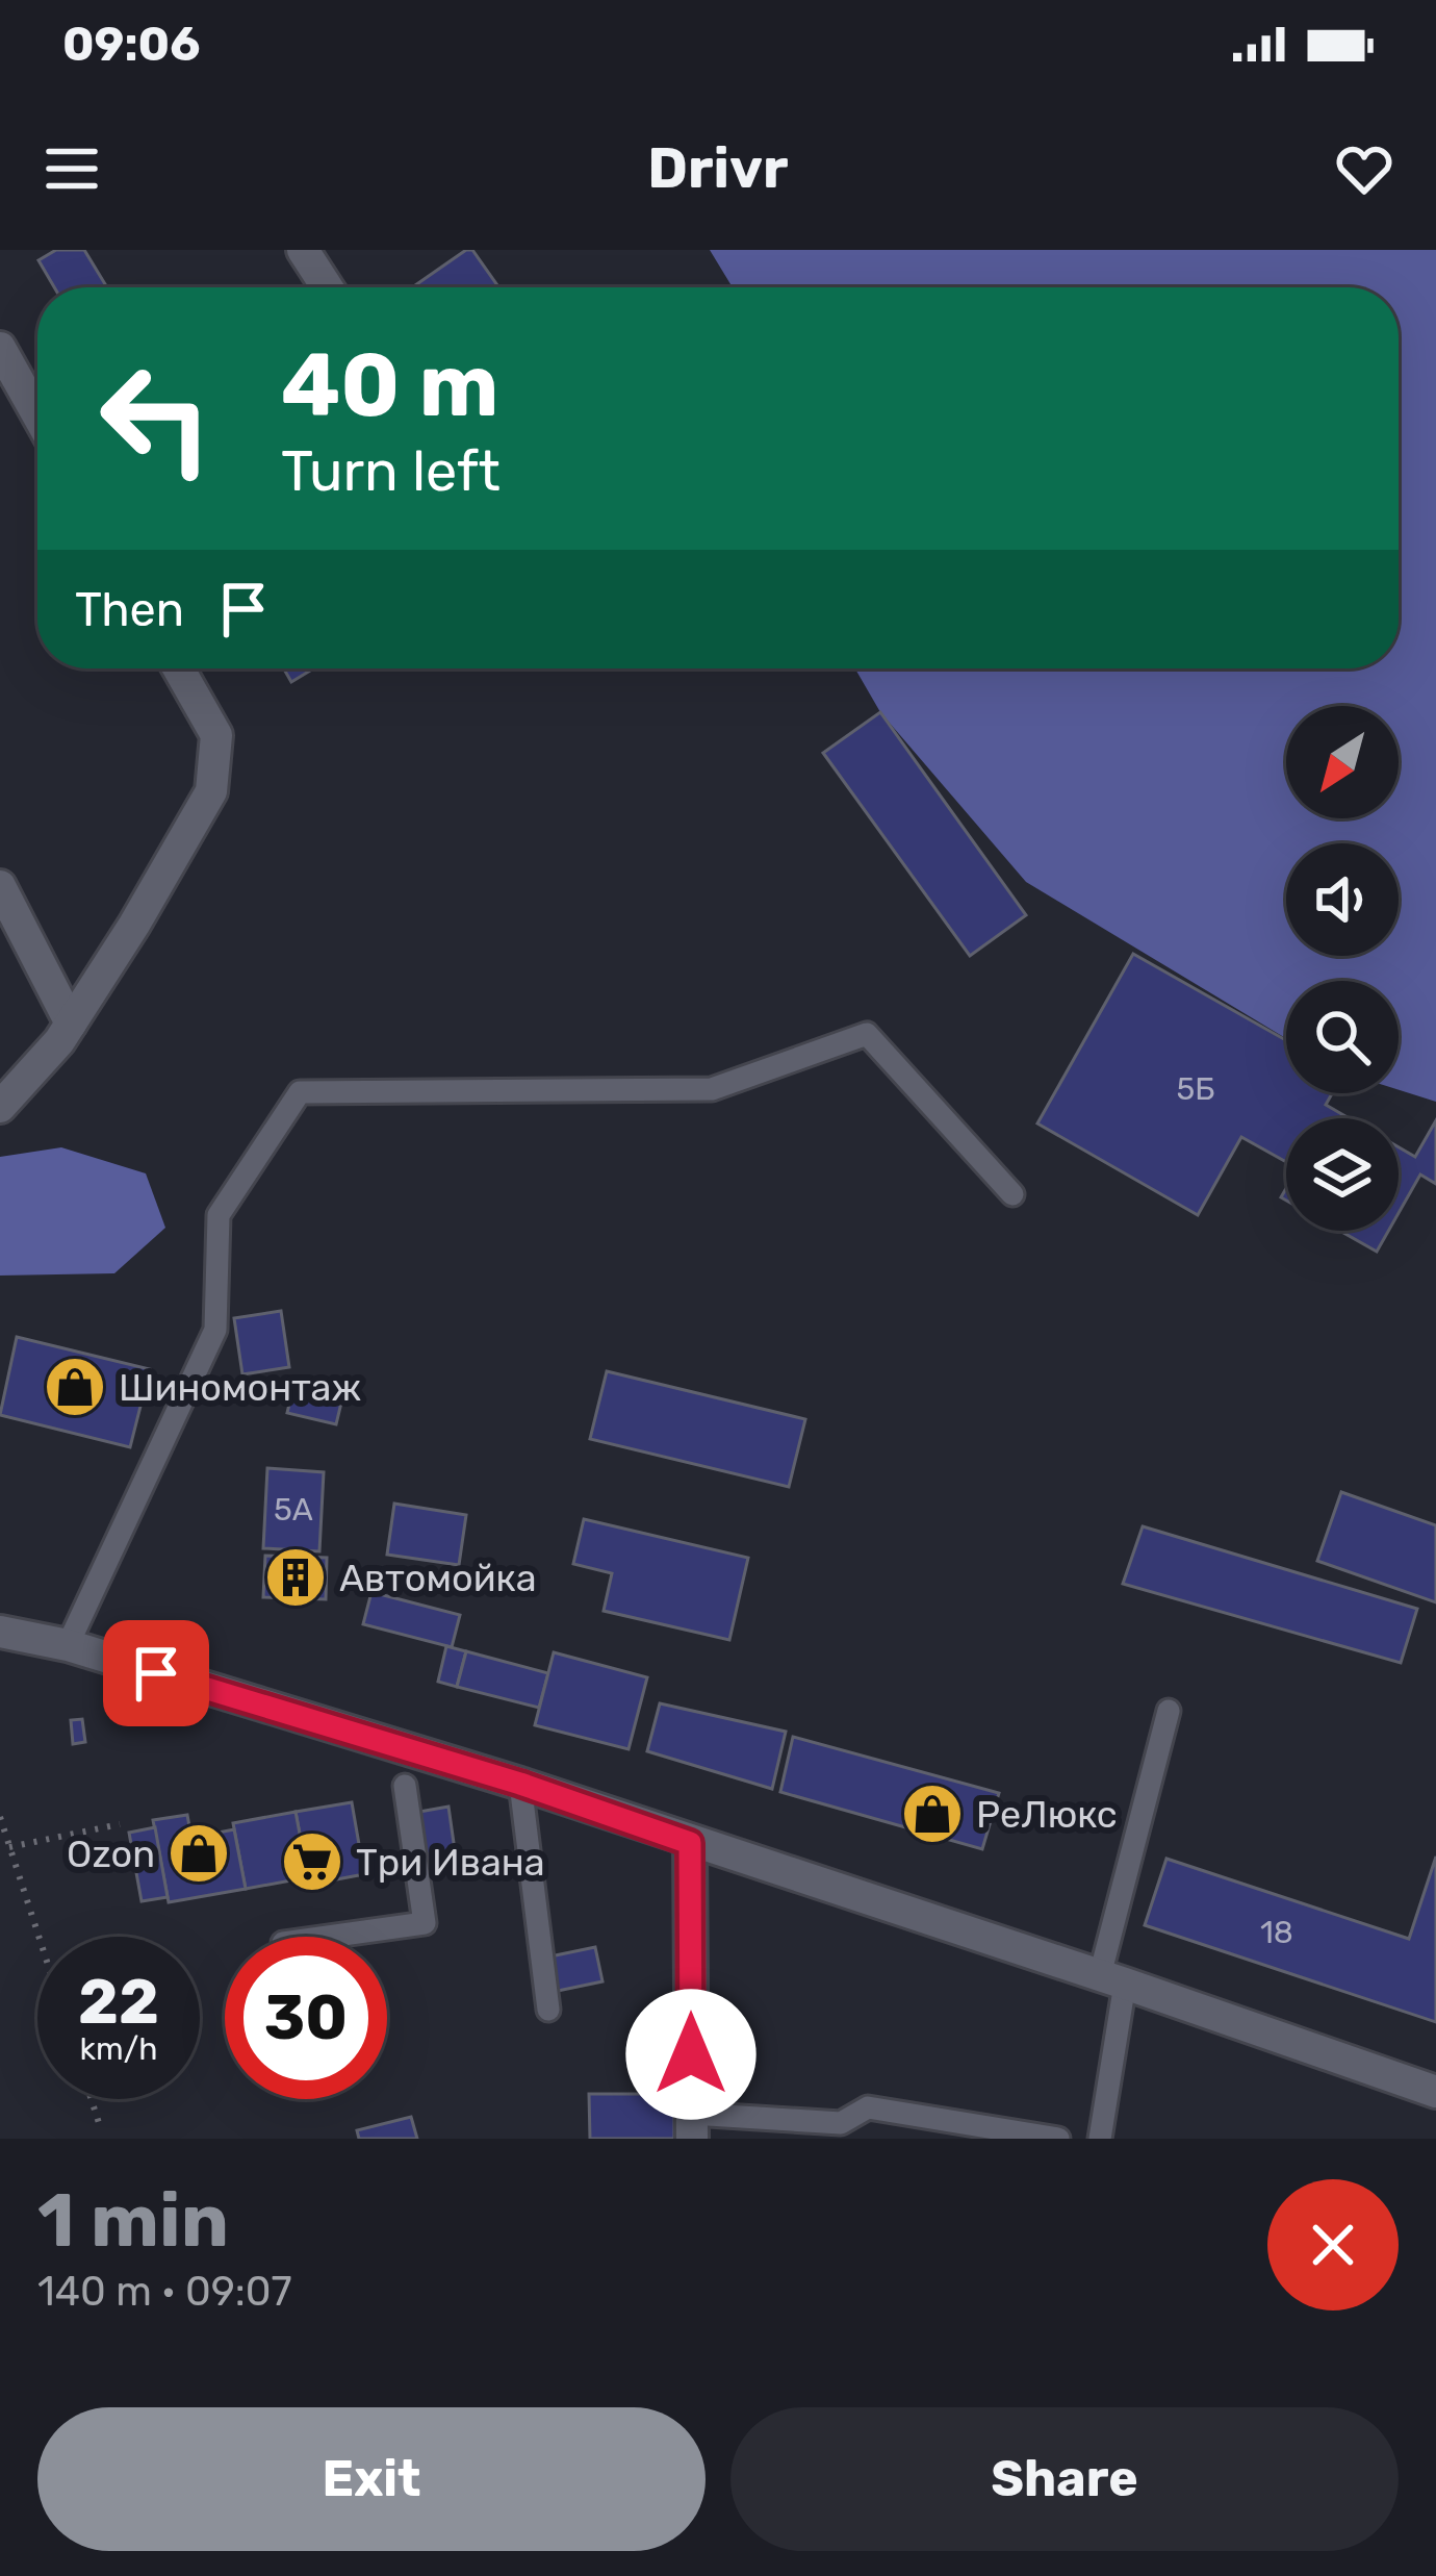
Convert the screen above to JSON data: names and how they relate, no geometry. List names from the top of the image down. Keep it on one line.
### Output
{"places":{"shop":["Шиномонтаж","РеЛюкс","Ozon"],"building":["Автомойка"],"supermarket":["Три Ивана"]},"house_numbers":["5Б","5А","18"],"north":"bottom left","page":{"status":"09:06","header":"Drivr","turn":["40 m","Turn left"],"then":"Then","speed":"22 km/h","limit":"30","heading":["1 min","140 m · 09:07"],"buttons":["Exit","Share"]}}
